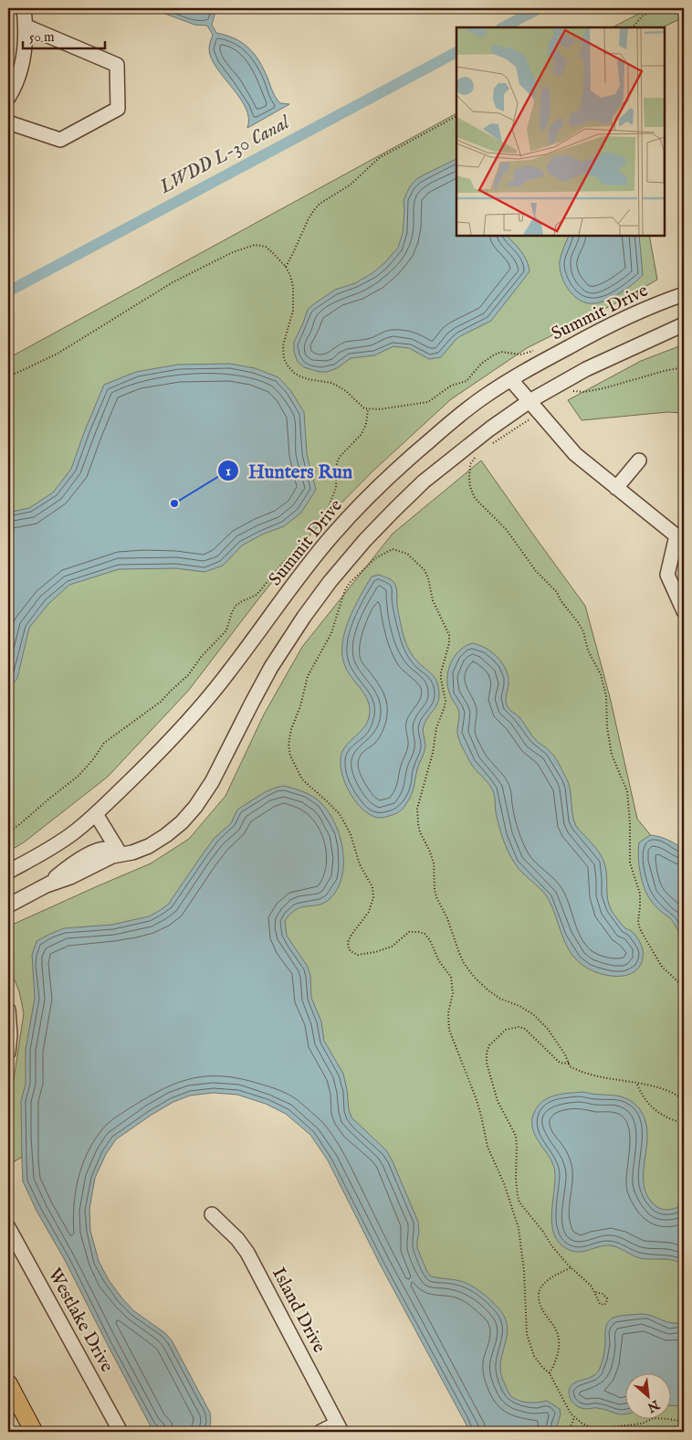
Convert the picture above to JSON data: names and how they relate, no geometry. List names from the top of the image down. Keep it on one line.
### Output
{"streets":{"street":["Summit Drive","Island Drive","Westlake Drive"]},"water":["LWDD L-30 Canal"],"places":["Hunters Run"],"scale_bar":"50 m","north":"bottom right"}
